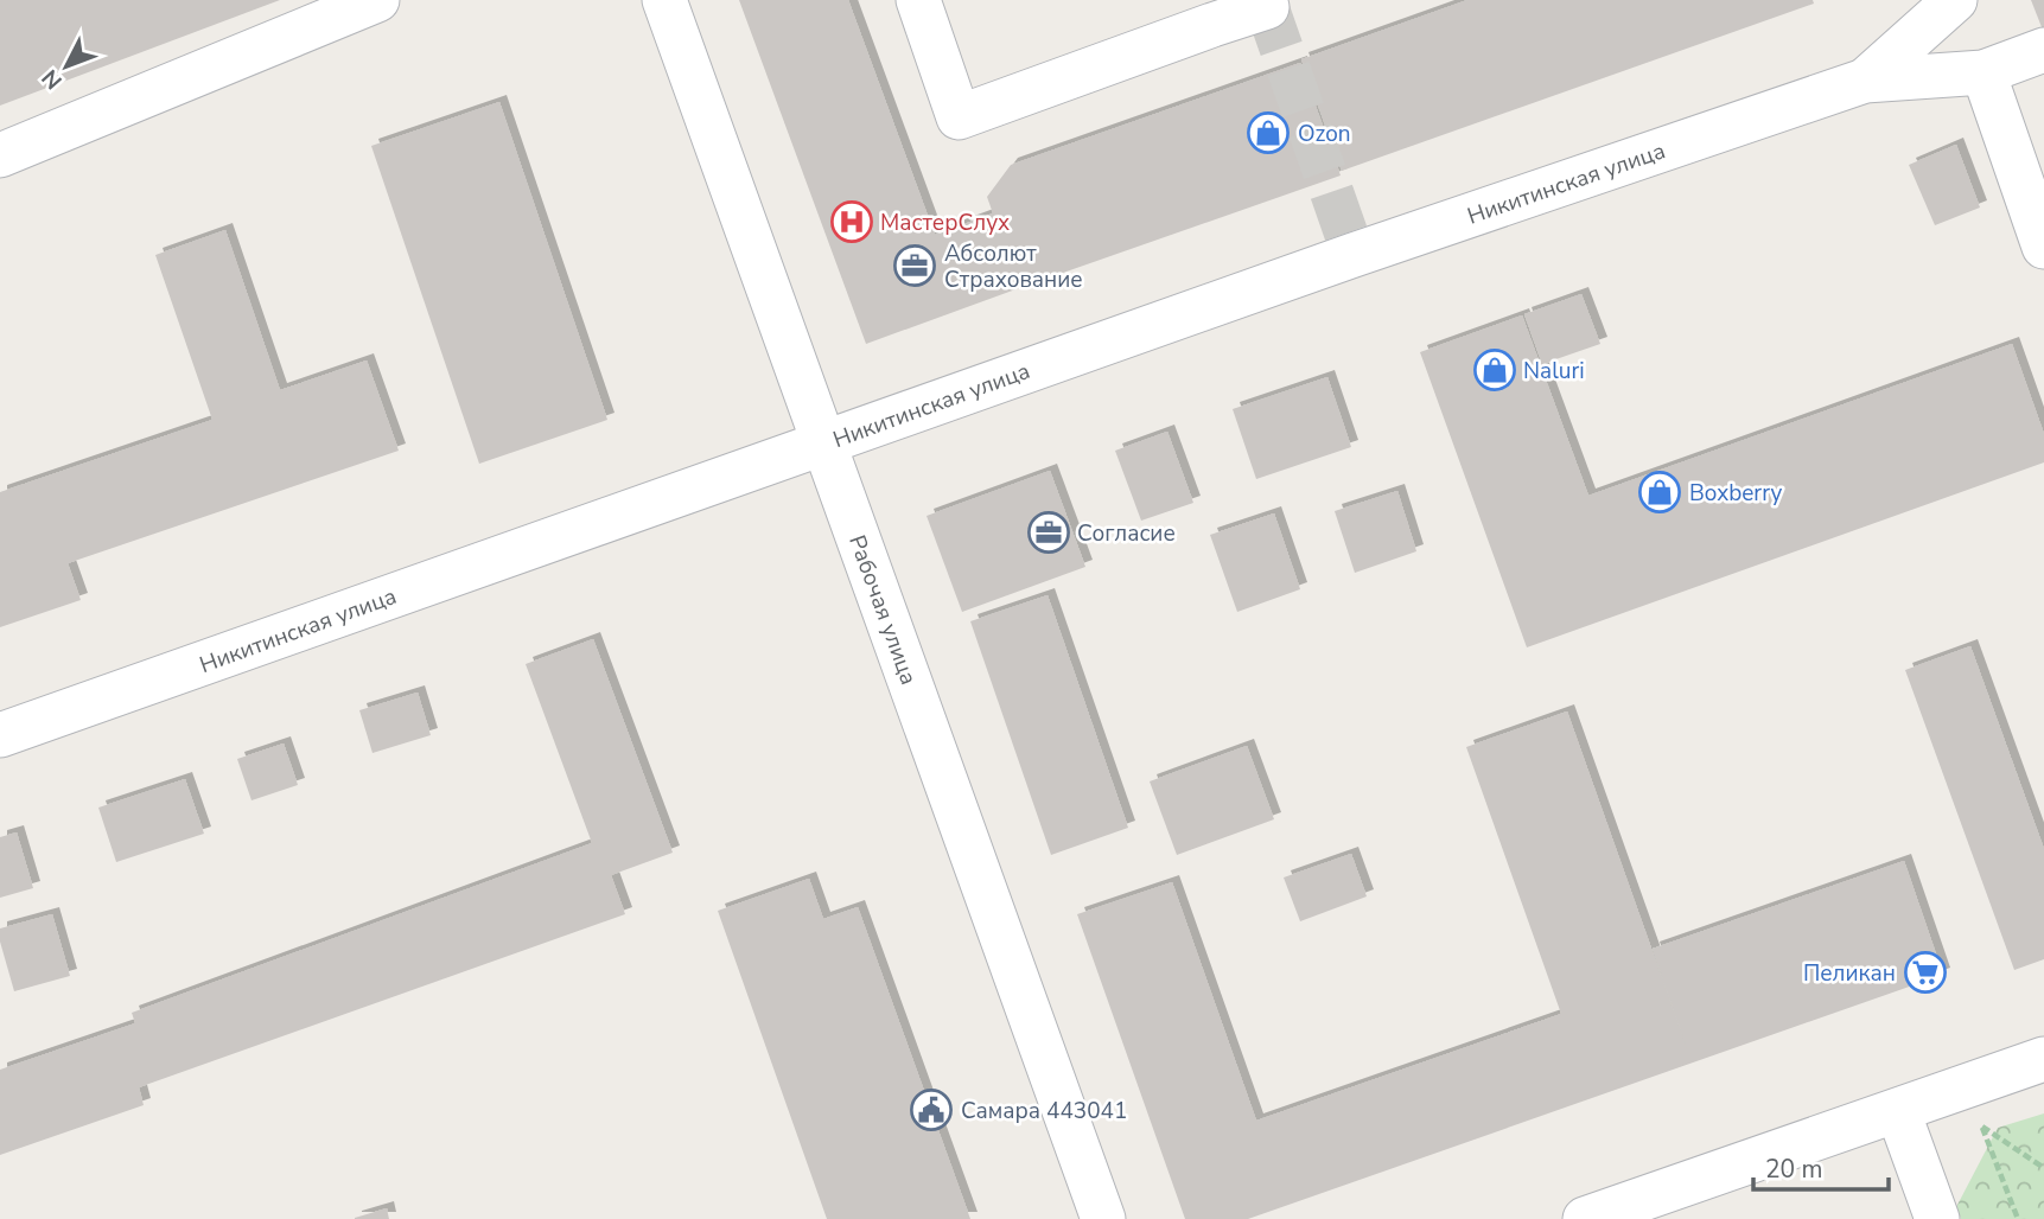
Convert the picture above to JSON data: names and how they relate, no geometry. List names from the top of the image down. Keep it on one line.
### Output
{"streets":{"street":["Никитинская улица","Рабочая улица"]},"crossings":[["Никитинская улица","Рабочая улица"]],"places":{"shop":["Ozon","Naluri","Boxberry"],"hospital":["МастерСлух"],"office":["Абсолют Страхование","Согласие"],"supermarket":["Пеликан"],"public building":["Самара 443041"]},"scale_bar":"20 m","north":"bottom left"}
